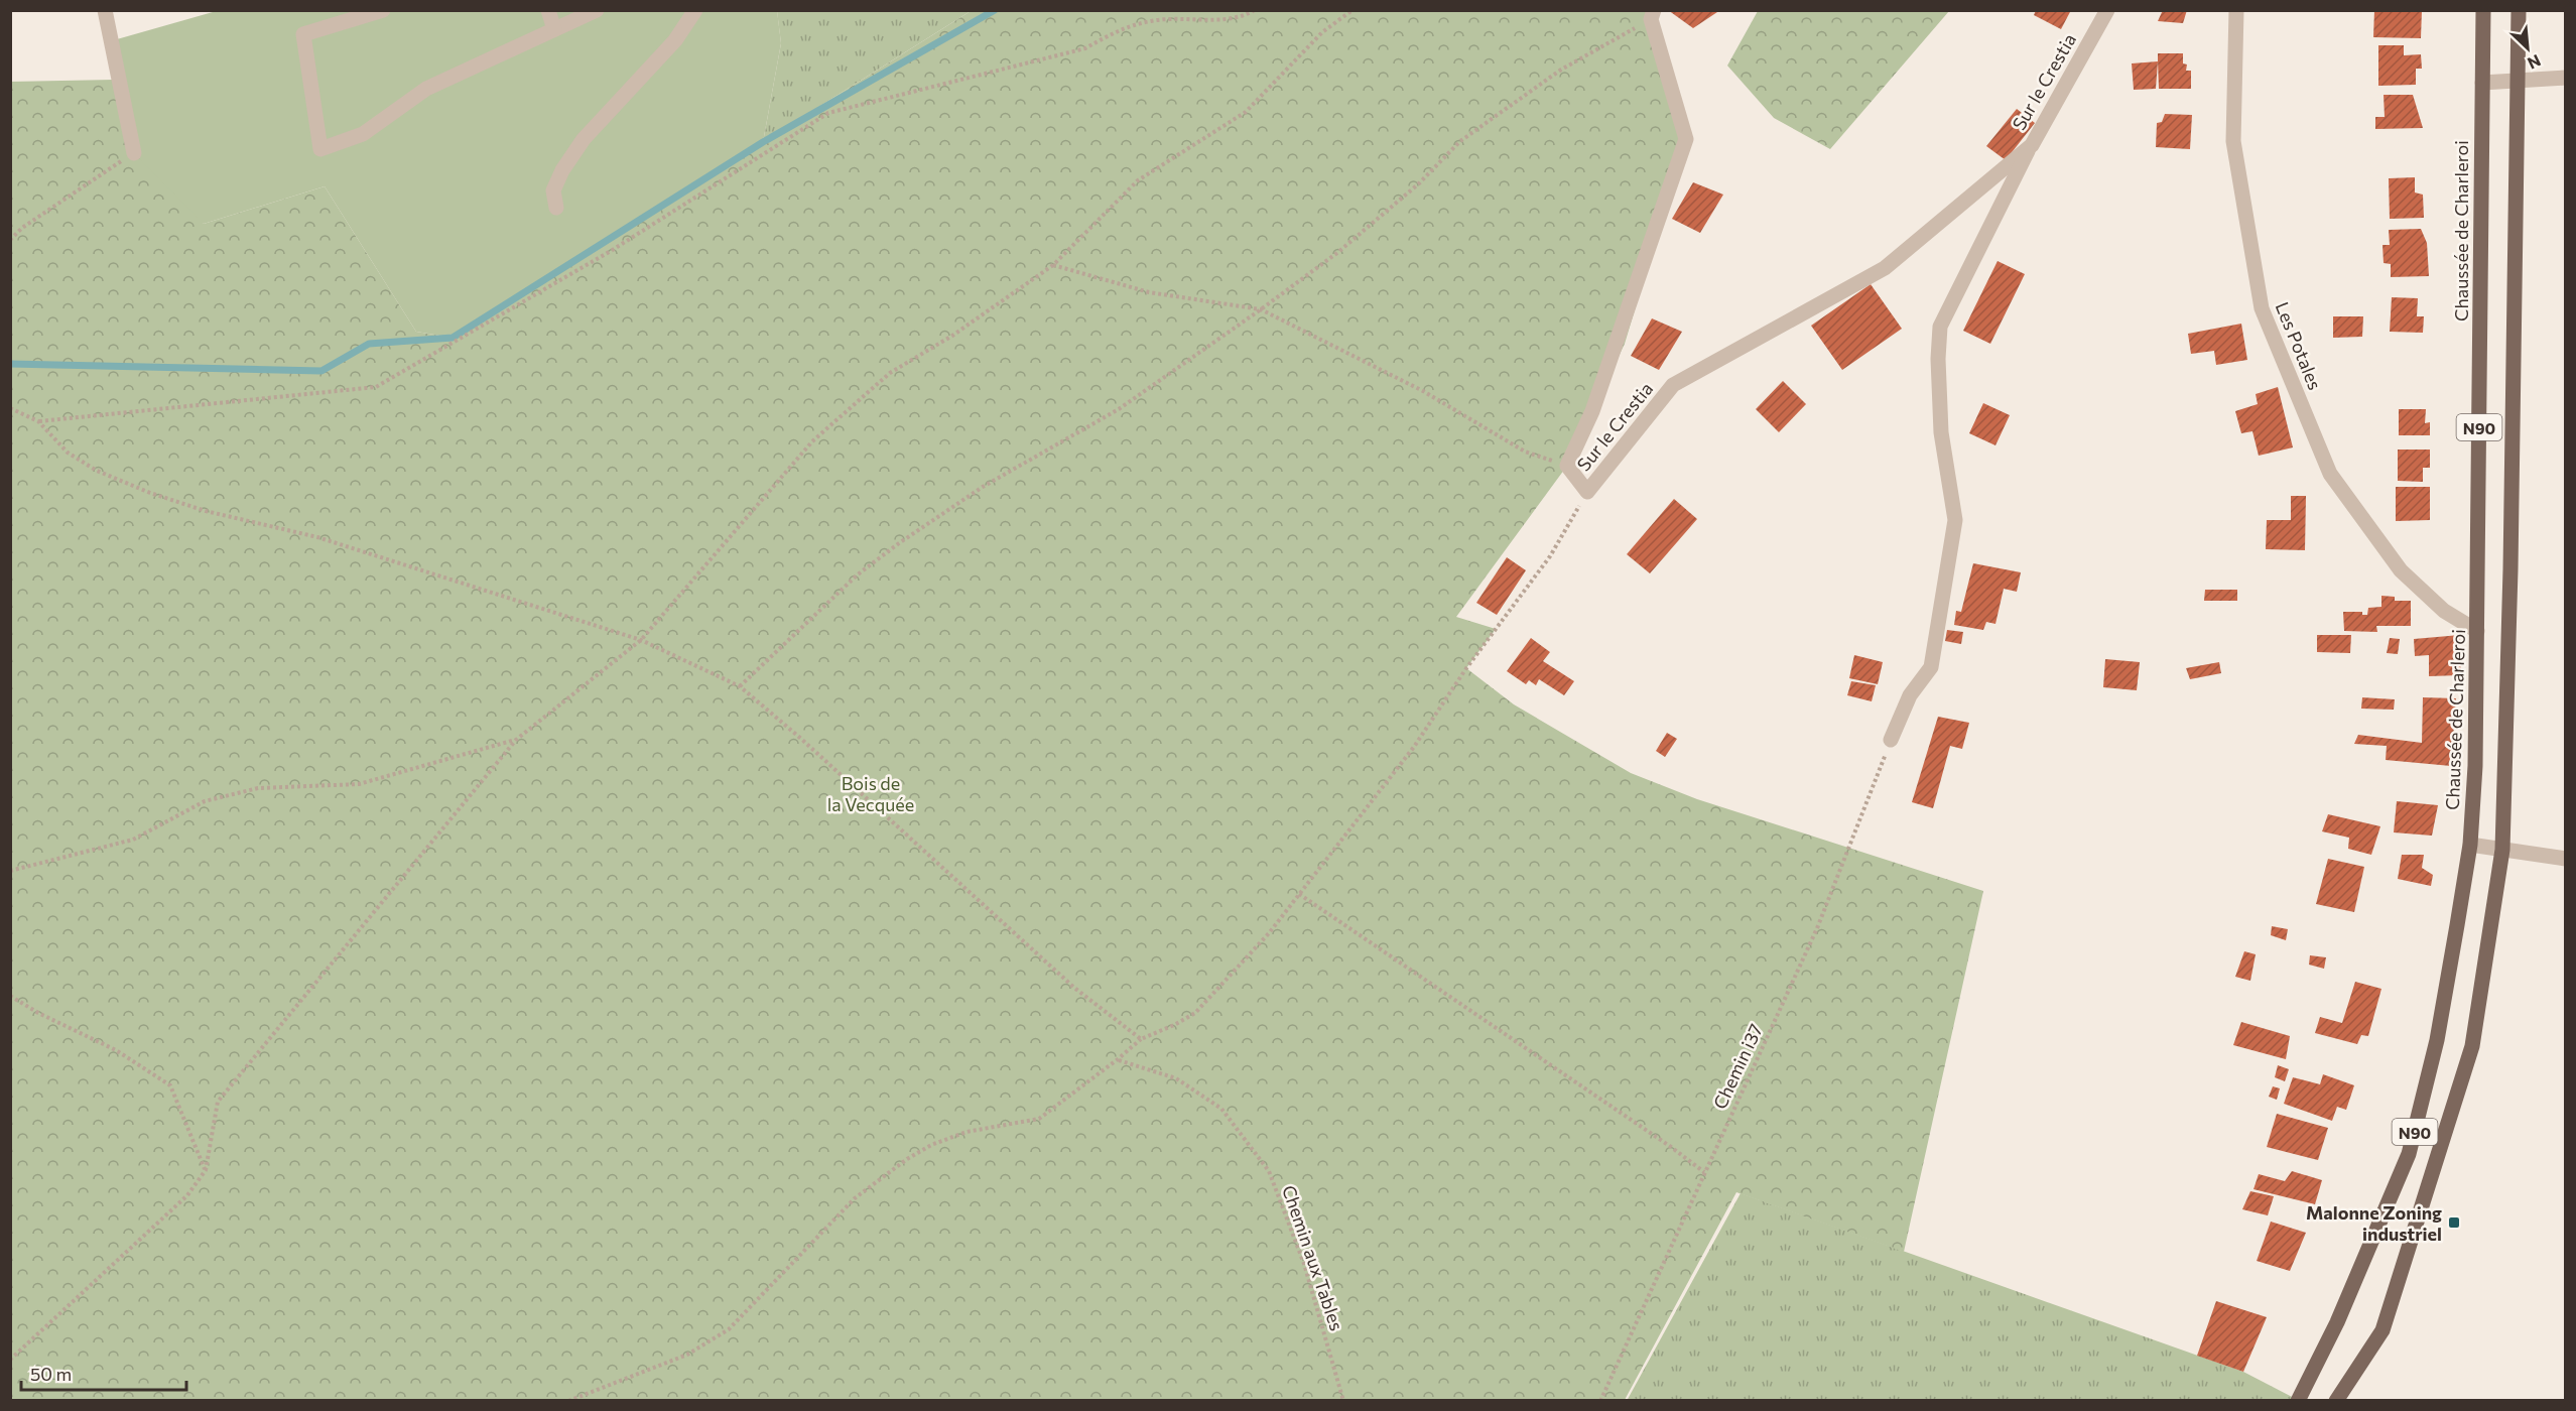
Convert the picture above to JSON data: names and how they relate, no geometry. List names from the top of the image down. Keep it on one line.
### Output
{"streets":{"main road":["Chaussée de Charleroi","N90"],"street":["Sur le Crestia","Les Potales"],"path":["Chemin i37","Chemin aux Tables"]},"crossings":[["Chaussée de Charleroi","Les Potales"]],"parks":["Bois de la Vecquée"],"places":{"transit":["Malonne Zoning industriel"]},"scale_bar":"50 m","north":"bottom right"}
